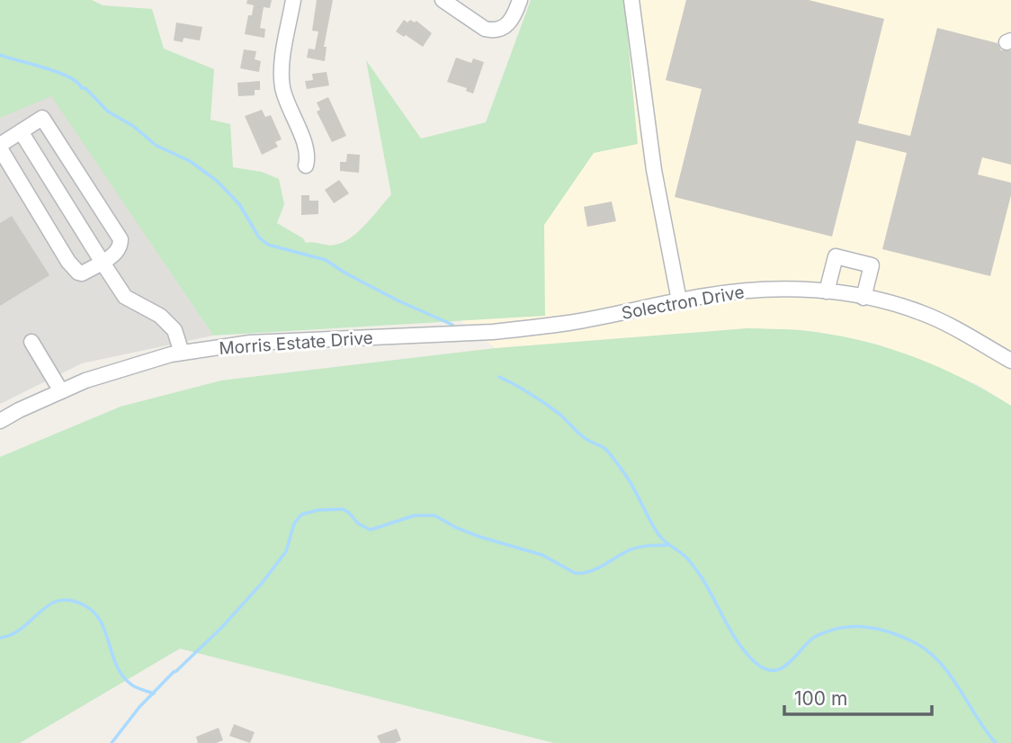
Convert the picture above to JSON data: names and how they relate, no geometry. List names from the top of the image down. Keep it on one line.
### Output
{"streets":{"street":["Solectron Drive","Morris Estate Drive"]},"crossings":[["Solectron Drive","Morris Estate Drive"]],"scale_bar":"100 m"}
